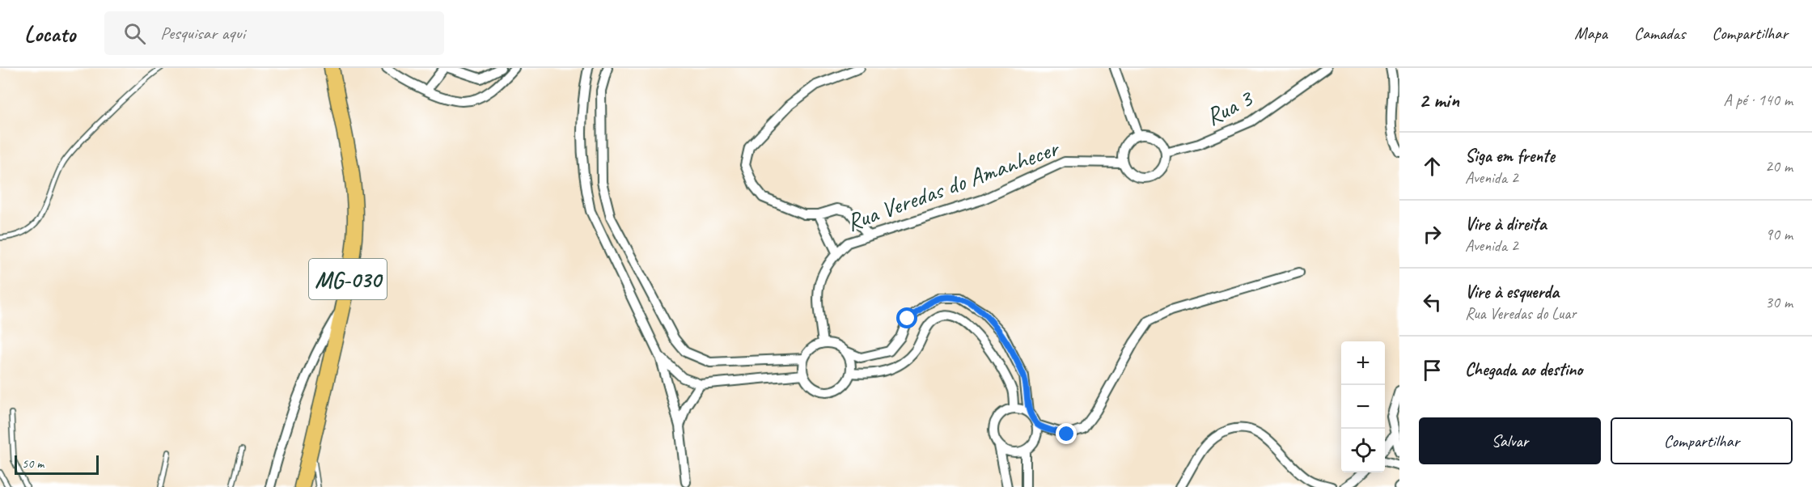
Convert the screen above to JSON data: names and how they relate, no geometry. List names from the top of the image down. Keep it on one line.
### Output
{"streets":{"highway":["MG-030"],"street":["Rua 3","Rua Veredas do Amanhecer"]},"crossings":[["Rua 3","Rua Veredas do Amanhecer"]],"scale_bar":"50 m","page":{"header":"Locato","search":"Pesquisar aqui","nav":["Mapa","Camadas","Compartilhar"],"heading":["2 min","A pé · 140 m"],"list":[["Siga em frente","Avenida 2","20 m"],["Vire à direita","Avenida 2","90 m"],["Vire à esquerda","Rua Veredas do Luar","30 m"],"Chegada ao destino"],"map_buttons":["+","−"],"buttons":["Salvar","Compartilhar"],"scale":"50 m"}}
